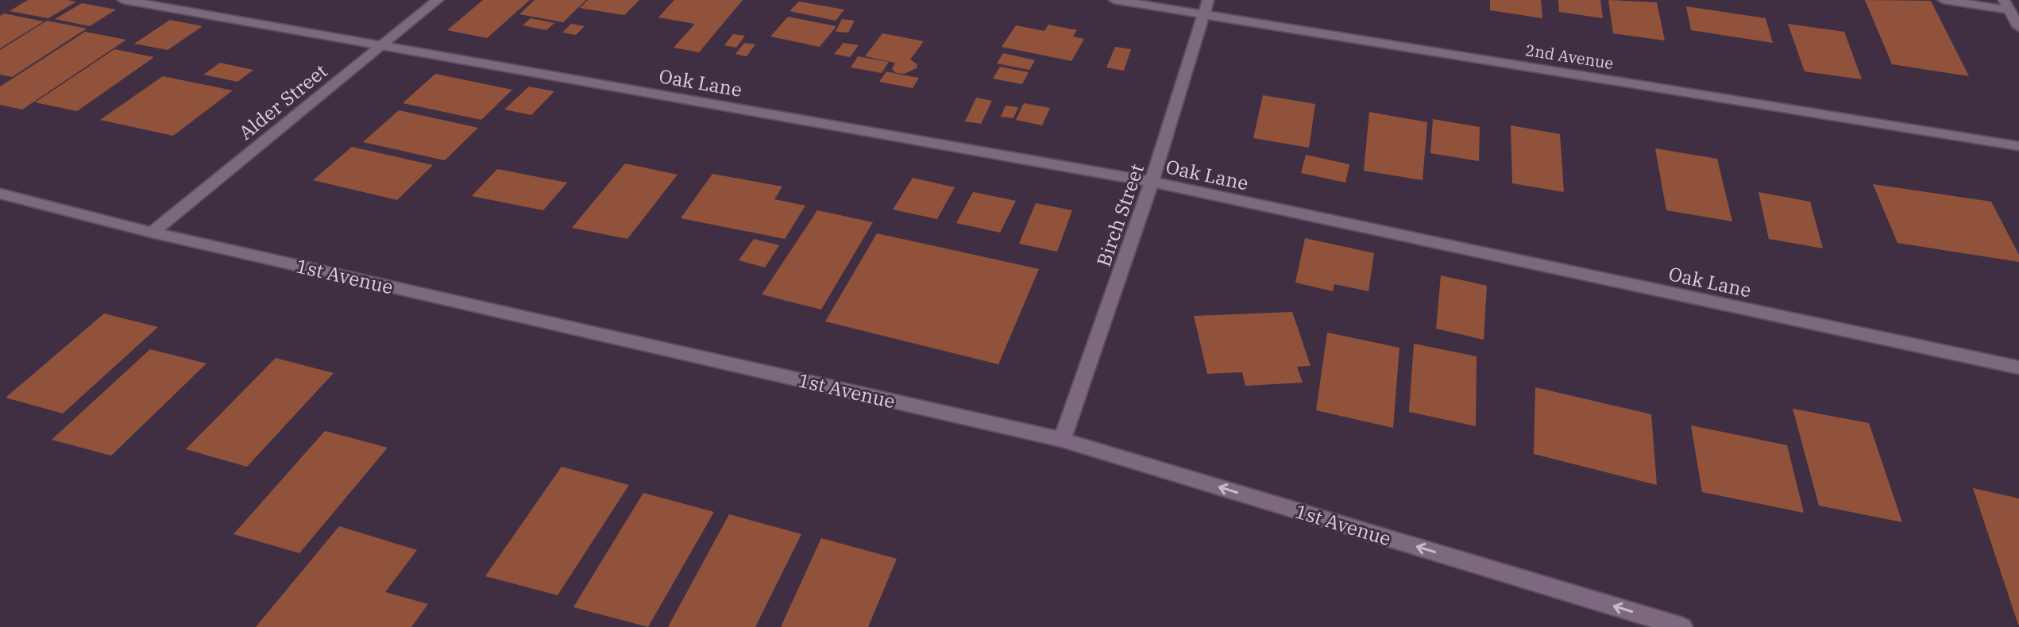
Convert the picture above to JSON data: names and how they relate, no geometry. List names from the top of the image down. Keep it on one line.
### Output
{"streets":{"street":["2nd Avenue","Oak Lane","Alder Street","Birch Street","1st Avenue"]},"crossings":[["2nd Avenue","Birch Street"],["Oak Lane","Alder Street"],["Oak Lane","Birch Street"],["Alder Street","1st Avenue"],["Birch Street","1st Avenue"]],"one_way":["1st Avenue"]}
